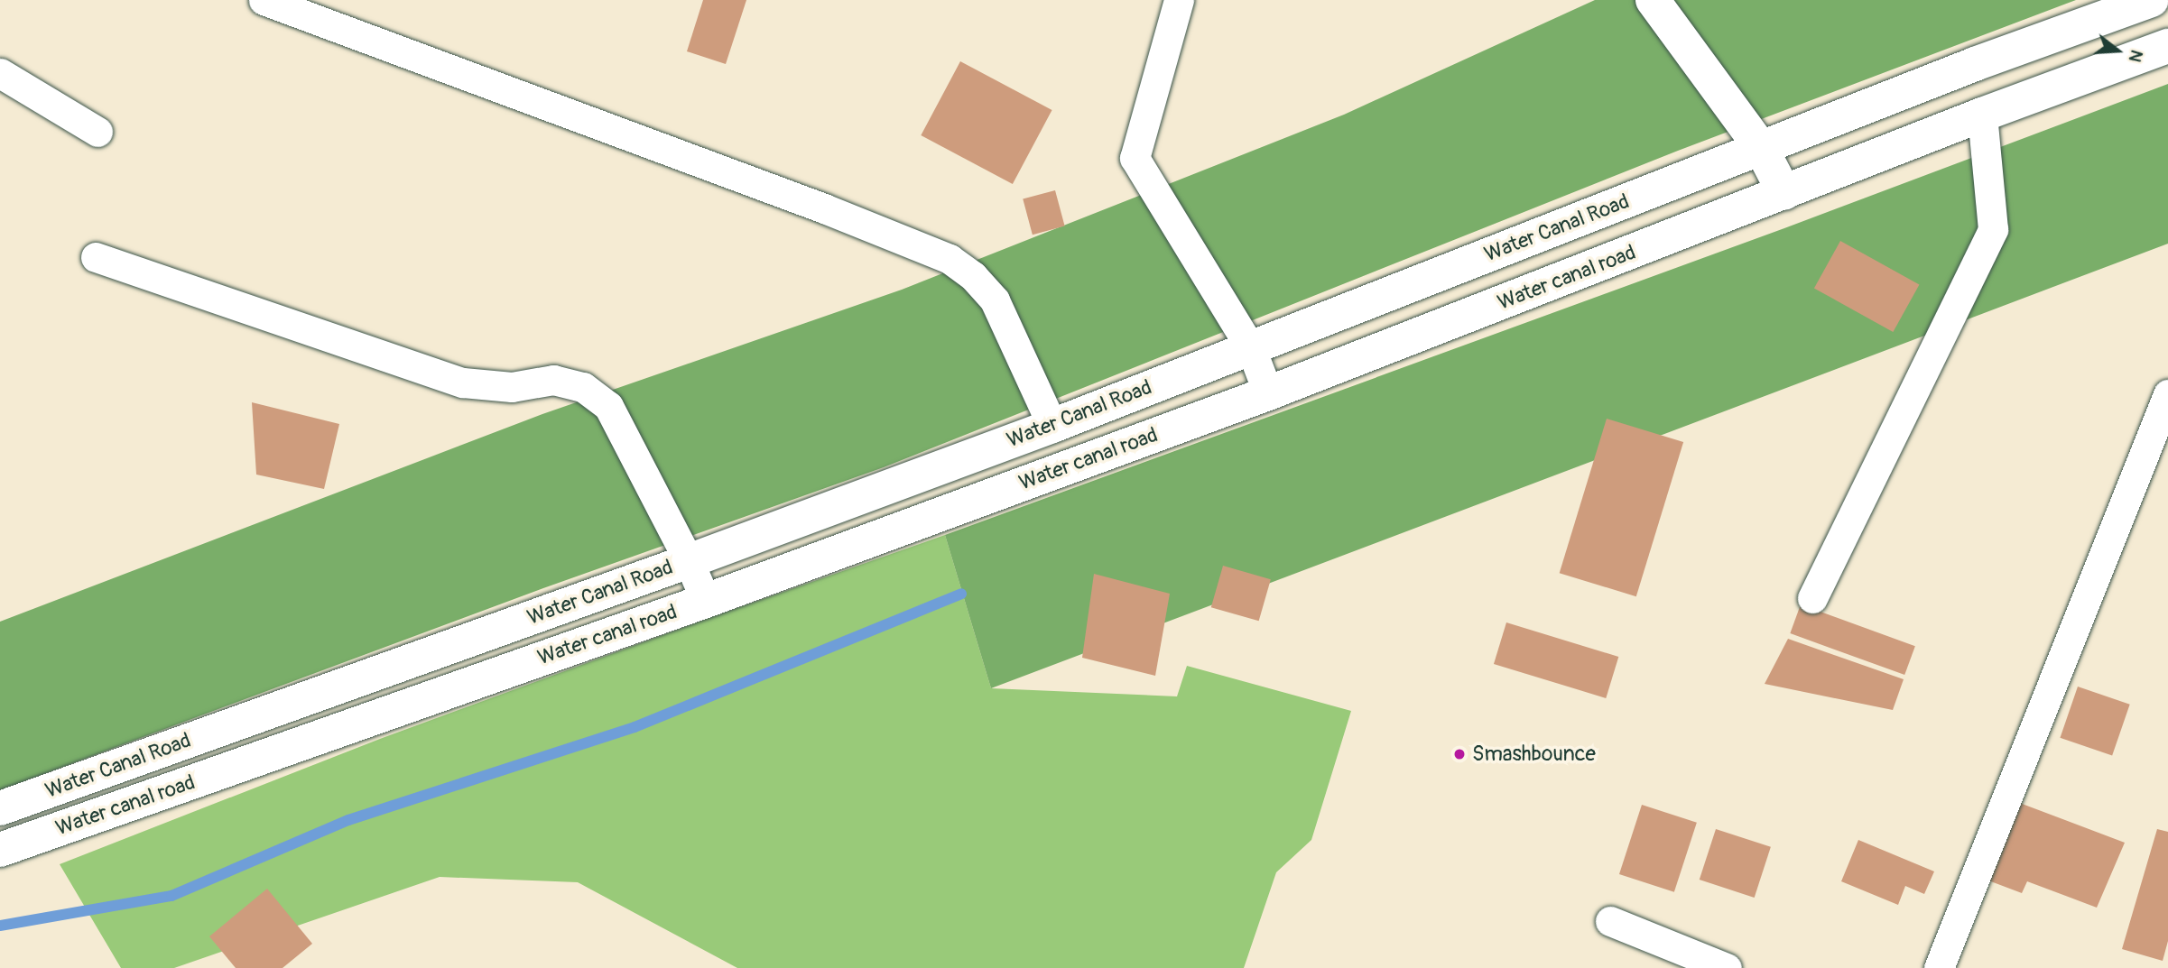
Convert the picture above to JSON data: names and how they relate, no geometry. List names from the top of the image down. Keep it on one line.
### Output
{"streets":{"main road":["Water Canal Road","Water canal road"]},"places":["Smashbounce"],"north":"right"}
